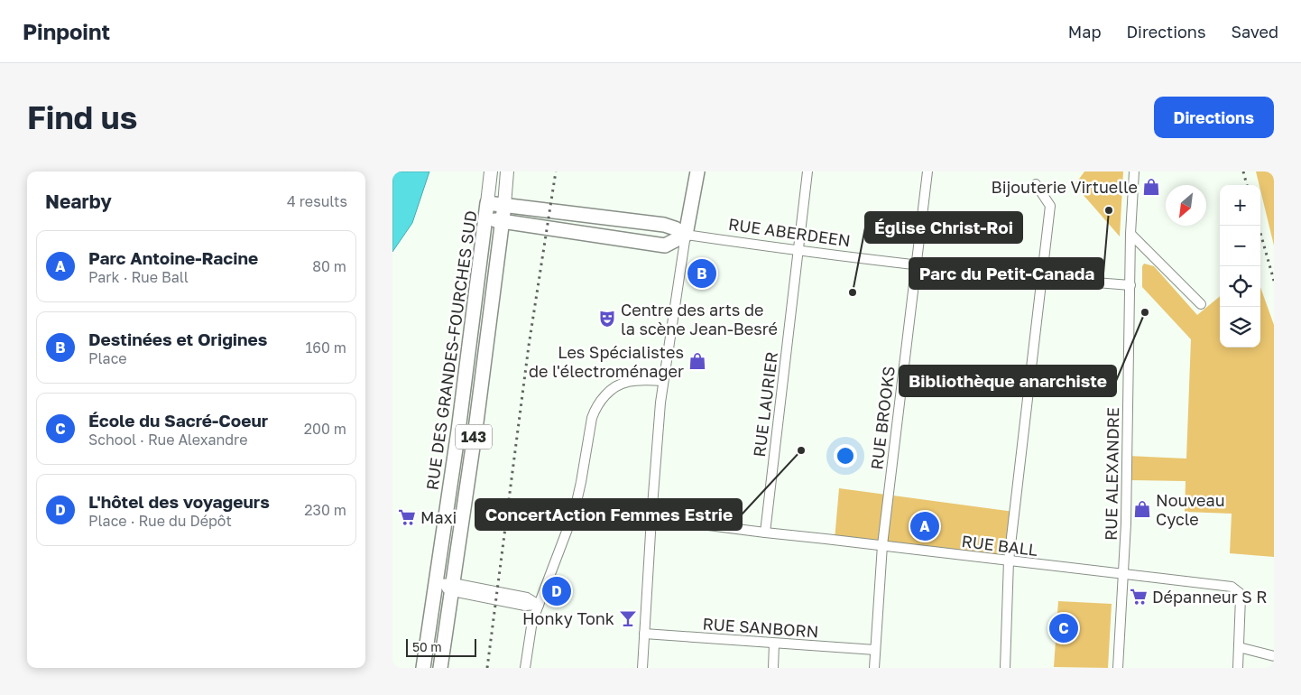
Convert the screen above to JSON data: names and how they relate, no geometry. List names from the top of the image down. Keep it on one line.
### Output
{"streets":{"main road":["RUE ABERDEEN","RUE DES GRANDES-FOURCHES SUD","143"],"street":["RUE LAURIER","RUE BROOKS","RUE ALEXANDRE","RUE BALL","RUE SANBORN"]},"crossings":[["RUE ABERDEEN","RUE DES GRANDES-FOURCHES SUD"],["RUE ABERDEEN","RUE LAURIER"],["RUE ABERDEEN","RUE BROOKS"],["RUE ABERDEEN","RUE ALEXANDRE"],["RUE LAURIER","RUE BALL"],["RUE BROOKS","RUE BALL"],["RUE BROOKS","RUE SANBORN"],["RUE ALEXANDRE","RUE BALL"]],"places":{"shop":["Bijouterie Virtuelle","Les Spécialistes de l'électroménager","Nouveau Cycle"],"other":["Parc du Petit-Canada","Église Christ-Roi","Bibliothèque anarchiste","ConcertAction Femmes Estrie"],"theatre":["Centre des arts de la scène Jean-Besré"],"supermarket":["Maxi","Dépanneur S R"],"bar":["Honky Tonk"]},"scale_bar":"50 m","north":"bottom left","page":{"header":"Pinpoint","nav":["Map","Directions","Saved"],"buttons":"Directions","title":"Find us","heading":["Nearby","4 results"],"map_buttons":["+","−"],"list":[{"mark":"A","name":"Parc Antoine-Racine","note":"Park · Rue Ball","value":"80 m"},{"mark":"B","name":"Destinées et Origines","note":"Place","value":"160 m"},{"mark":"C","name":"École du Sacré-Coeur","note":"School · Rue Alexandre","value":"200 m"},{"mark":"D","name":"L'hôtel des voyageurs","note":"Place · Rue du Dépôt","value":"230 m"}],"pins":["B","A","D","C"],"scale":"50 m"}}
